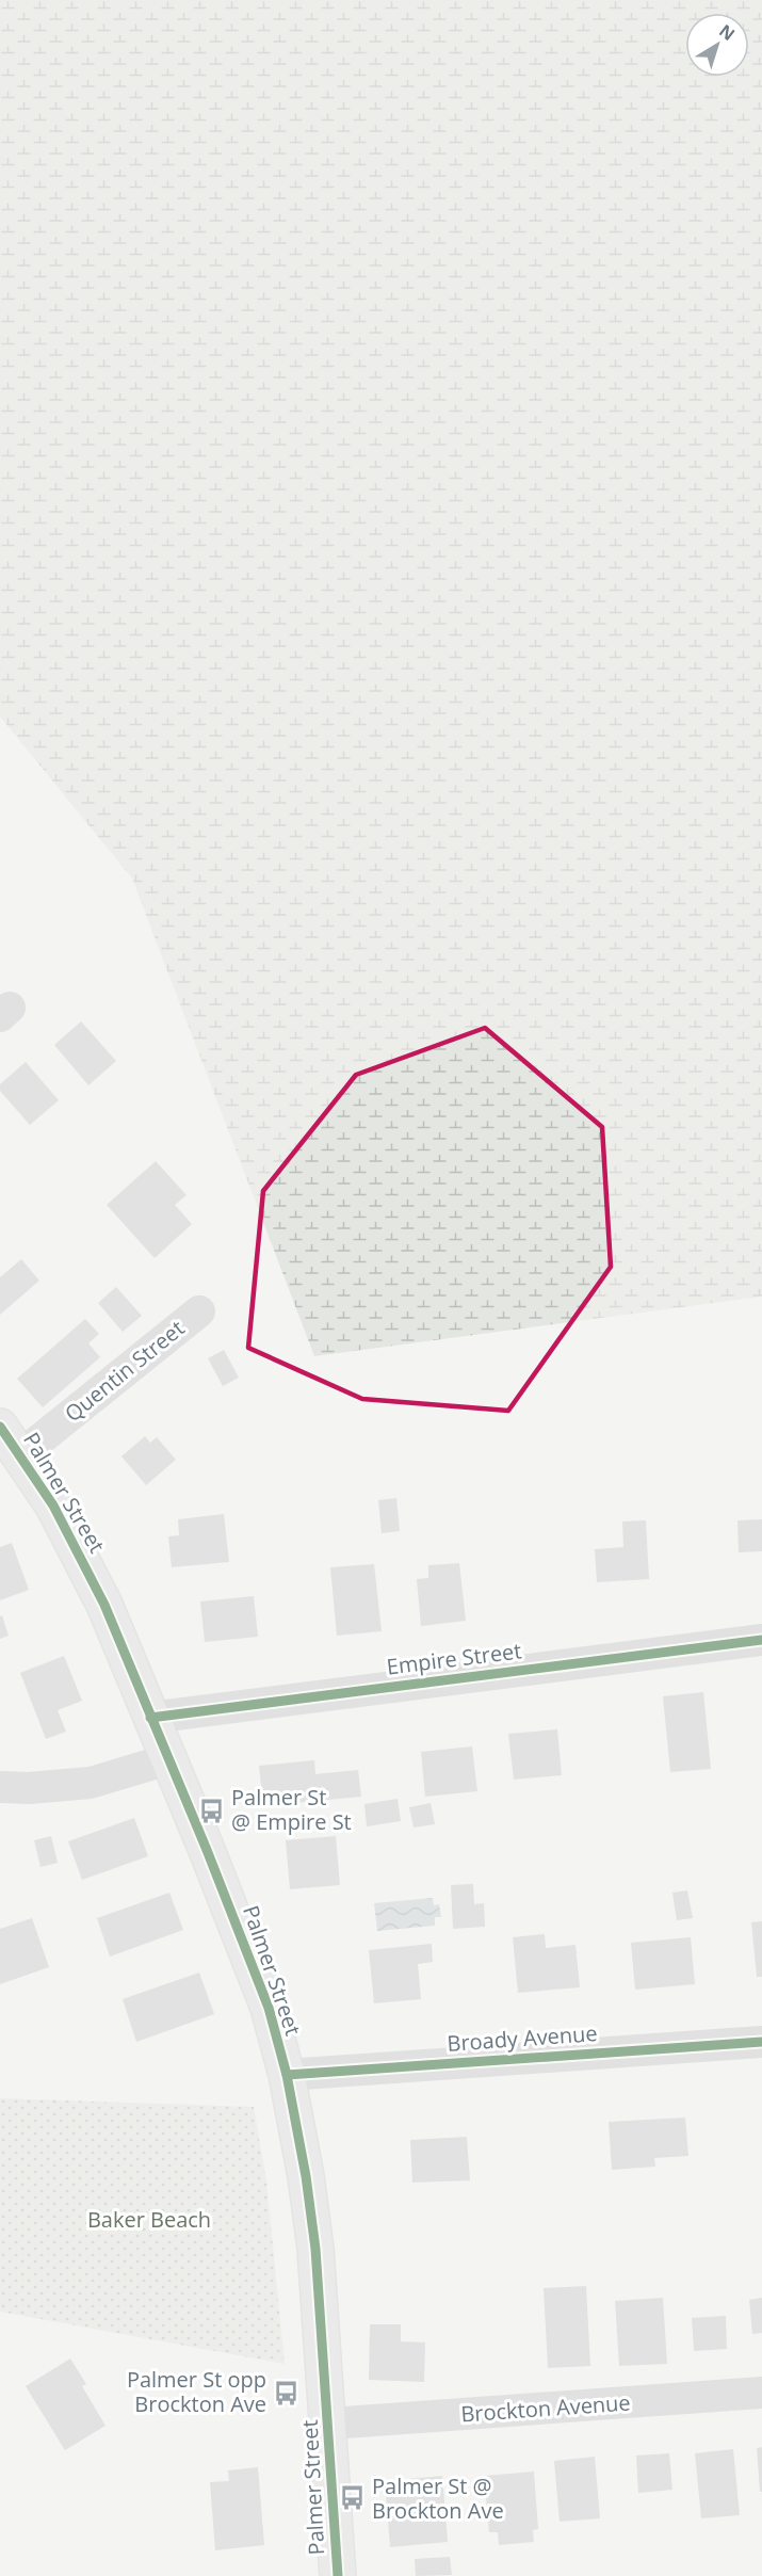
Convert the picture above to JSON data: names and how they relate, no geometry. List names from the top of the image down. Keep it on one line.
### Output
{"streets":{"street":["Quentin Street","Palmer Street","Empire Street","Broady Avenue","Brockton Avenue"]},"crossings":[["Quentin Street","Palmer Street"],["Palmer Street","Empire Street"],["Palmer Street","Broady Avenue"],["Palmer Street","Brockton Avenue"]],"parks":["Baker Beach"],"places":{"bus stop":["Palmer St @ Empire St","Palmer St opp Brockton Ave","Palmer St @ Brockton Ave"]},"north":"top right"}
